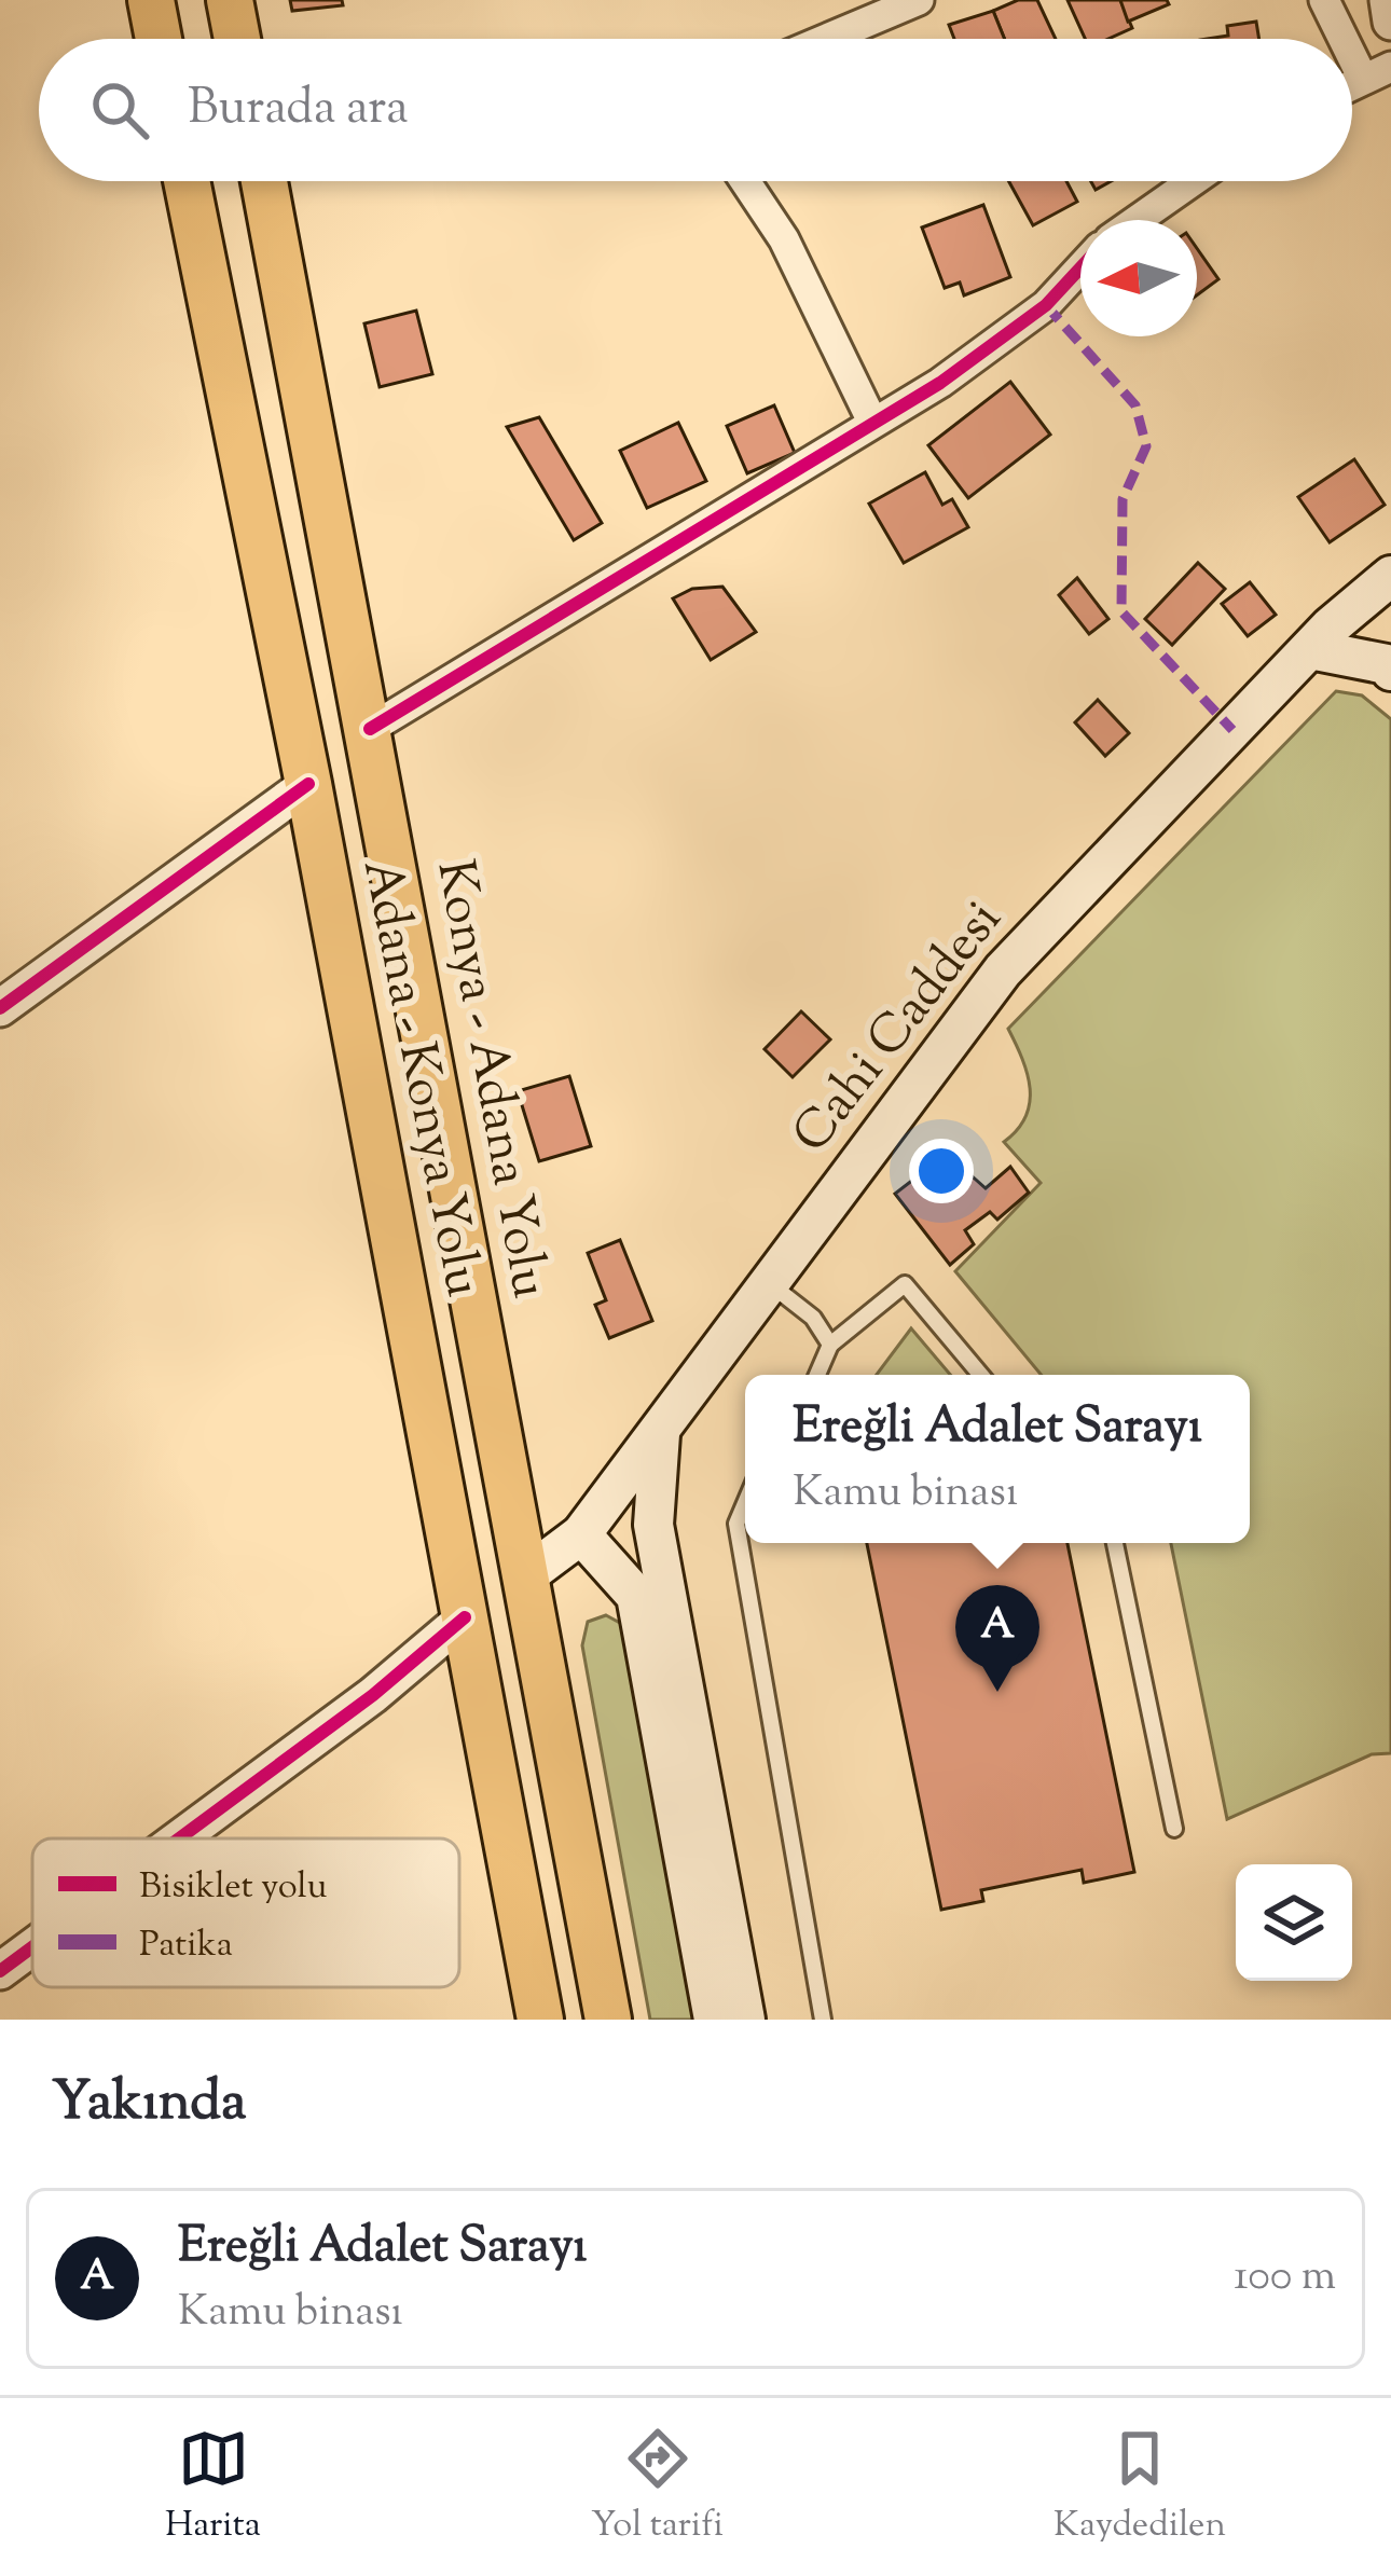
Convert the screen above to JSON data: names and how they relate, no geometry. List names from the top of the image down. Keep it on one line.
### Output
{"streets":{"highway":["Adana - Konya Yolu","Konya - Adana Yolu"],"main road":["Cahi Caddesi"]},"crossings":[["Cahi Caddesi","Konya - Adana Yolu"]],"legend":["Bisiklet yolu","Patika"],"north":"left","page":{"search":"Burada ara","popup":["Ereğli Adalet Sarayı","Kamu binası"],"pins":"A","heading":"Yakında","list":[{"mark":"A","name":"Ereğli Adalet Sarayı","note":"Kamu binası","value":"100 m"}],"nav":["Harita","Yol tarifi","Kaydedilen"]}}
